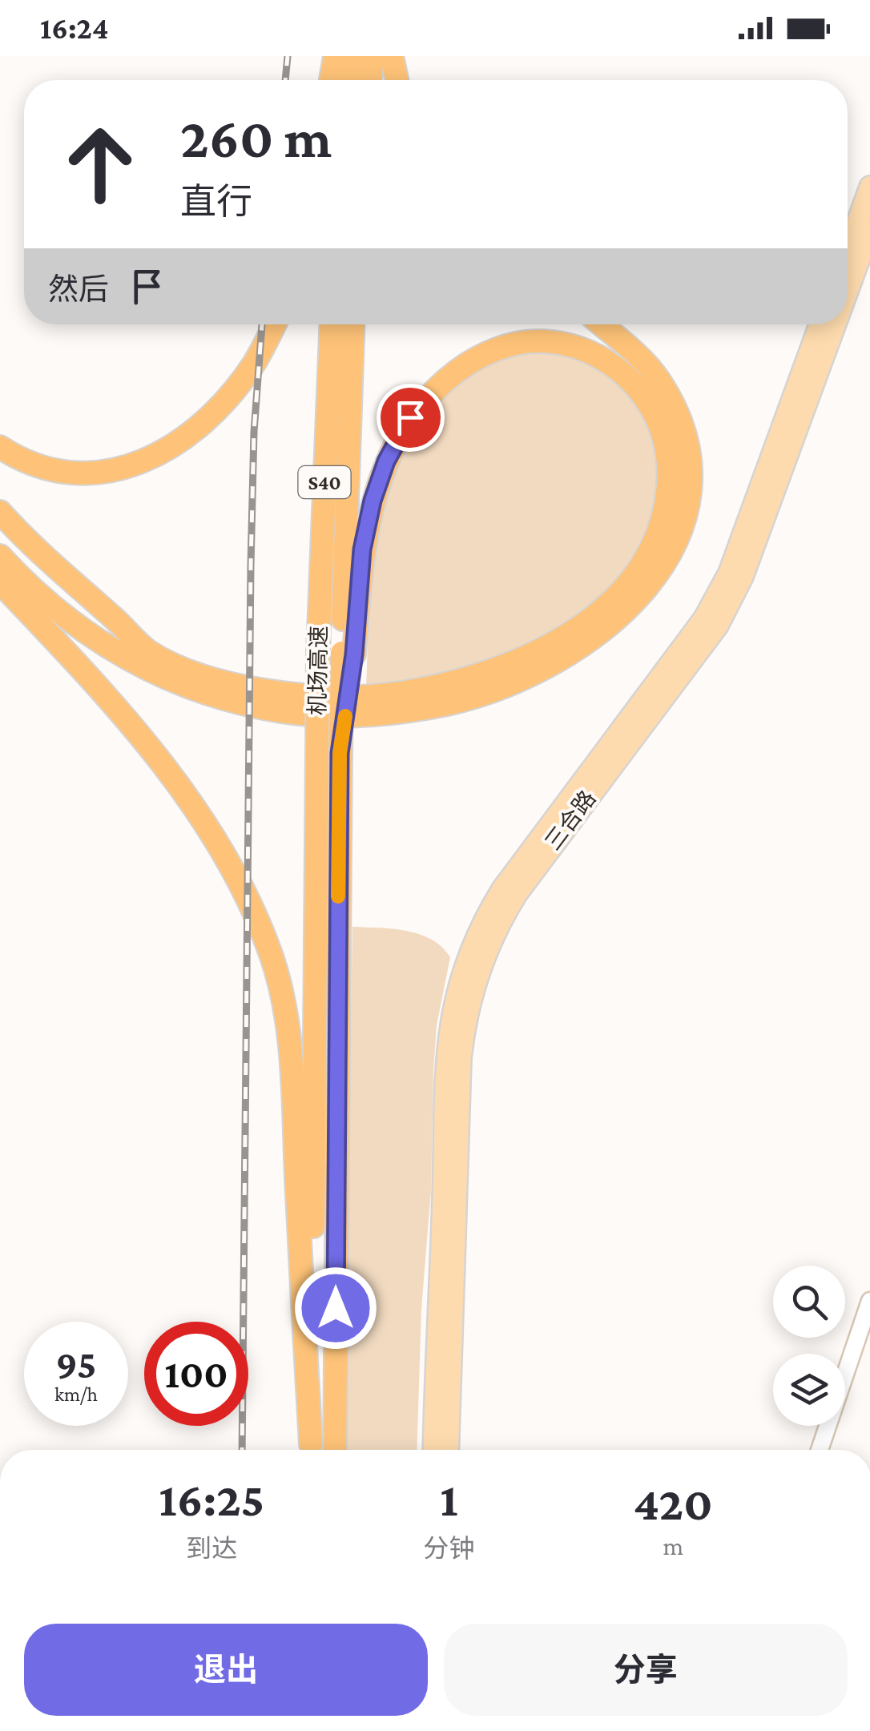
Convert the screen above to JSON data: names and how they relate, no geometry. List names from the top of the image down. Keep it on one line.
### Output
{"streets":{"highway":["S40","机场高速"],"main road":["三合路"]},"page":{"status":"16:24","turn":["260 m","直行"],"then":"然后","speed":"95 km/h","limit":"100","eta":["16:25","到达","1","分钟","420","m"],"buttons":["退出","分享"]}}
